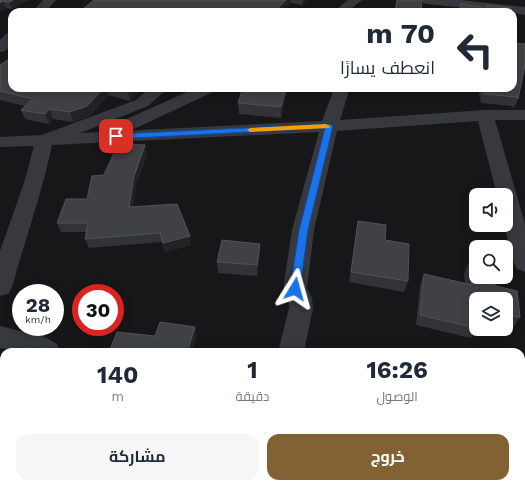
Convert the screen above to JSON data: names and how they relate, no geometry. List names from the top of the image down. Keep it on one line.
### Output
{"page":{"turn":["70 m","انعطف يسارًا"],"speed":"28 km/h","limit":"30","eta":["16:26","الوصول","1","دقيقة","140","m"],"buttons":["خروج","مشاركة"]}}
